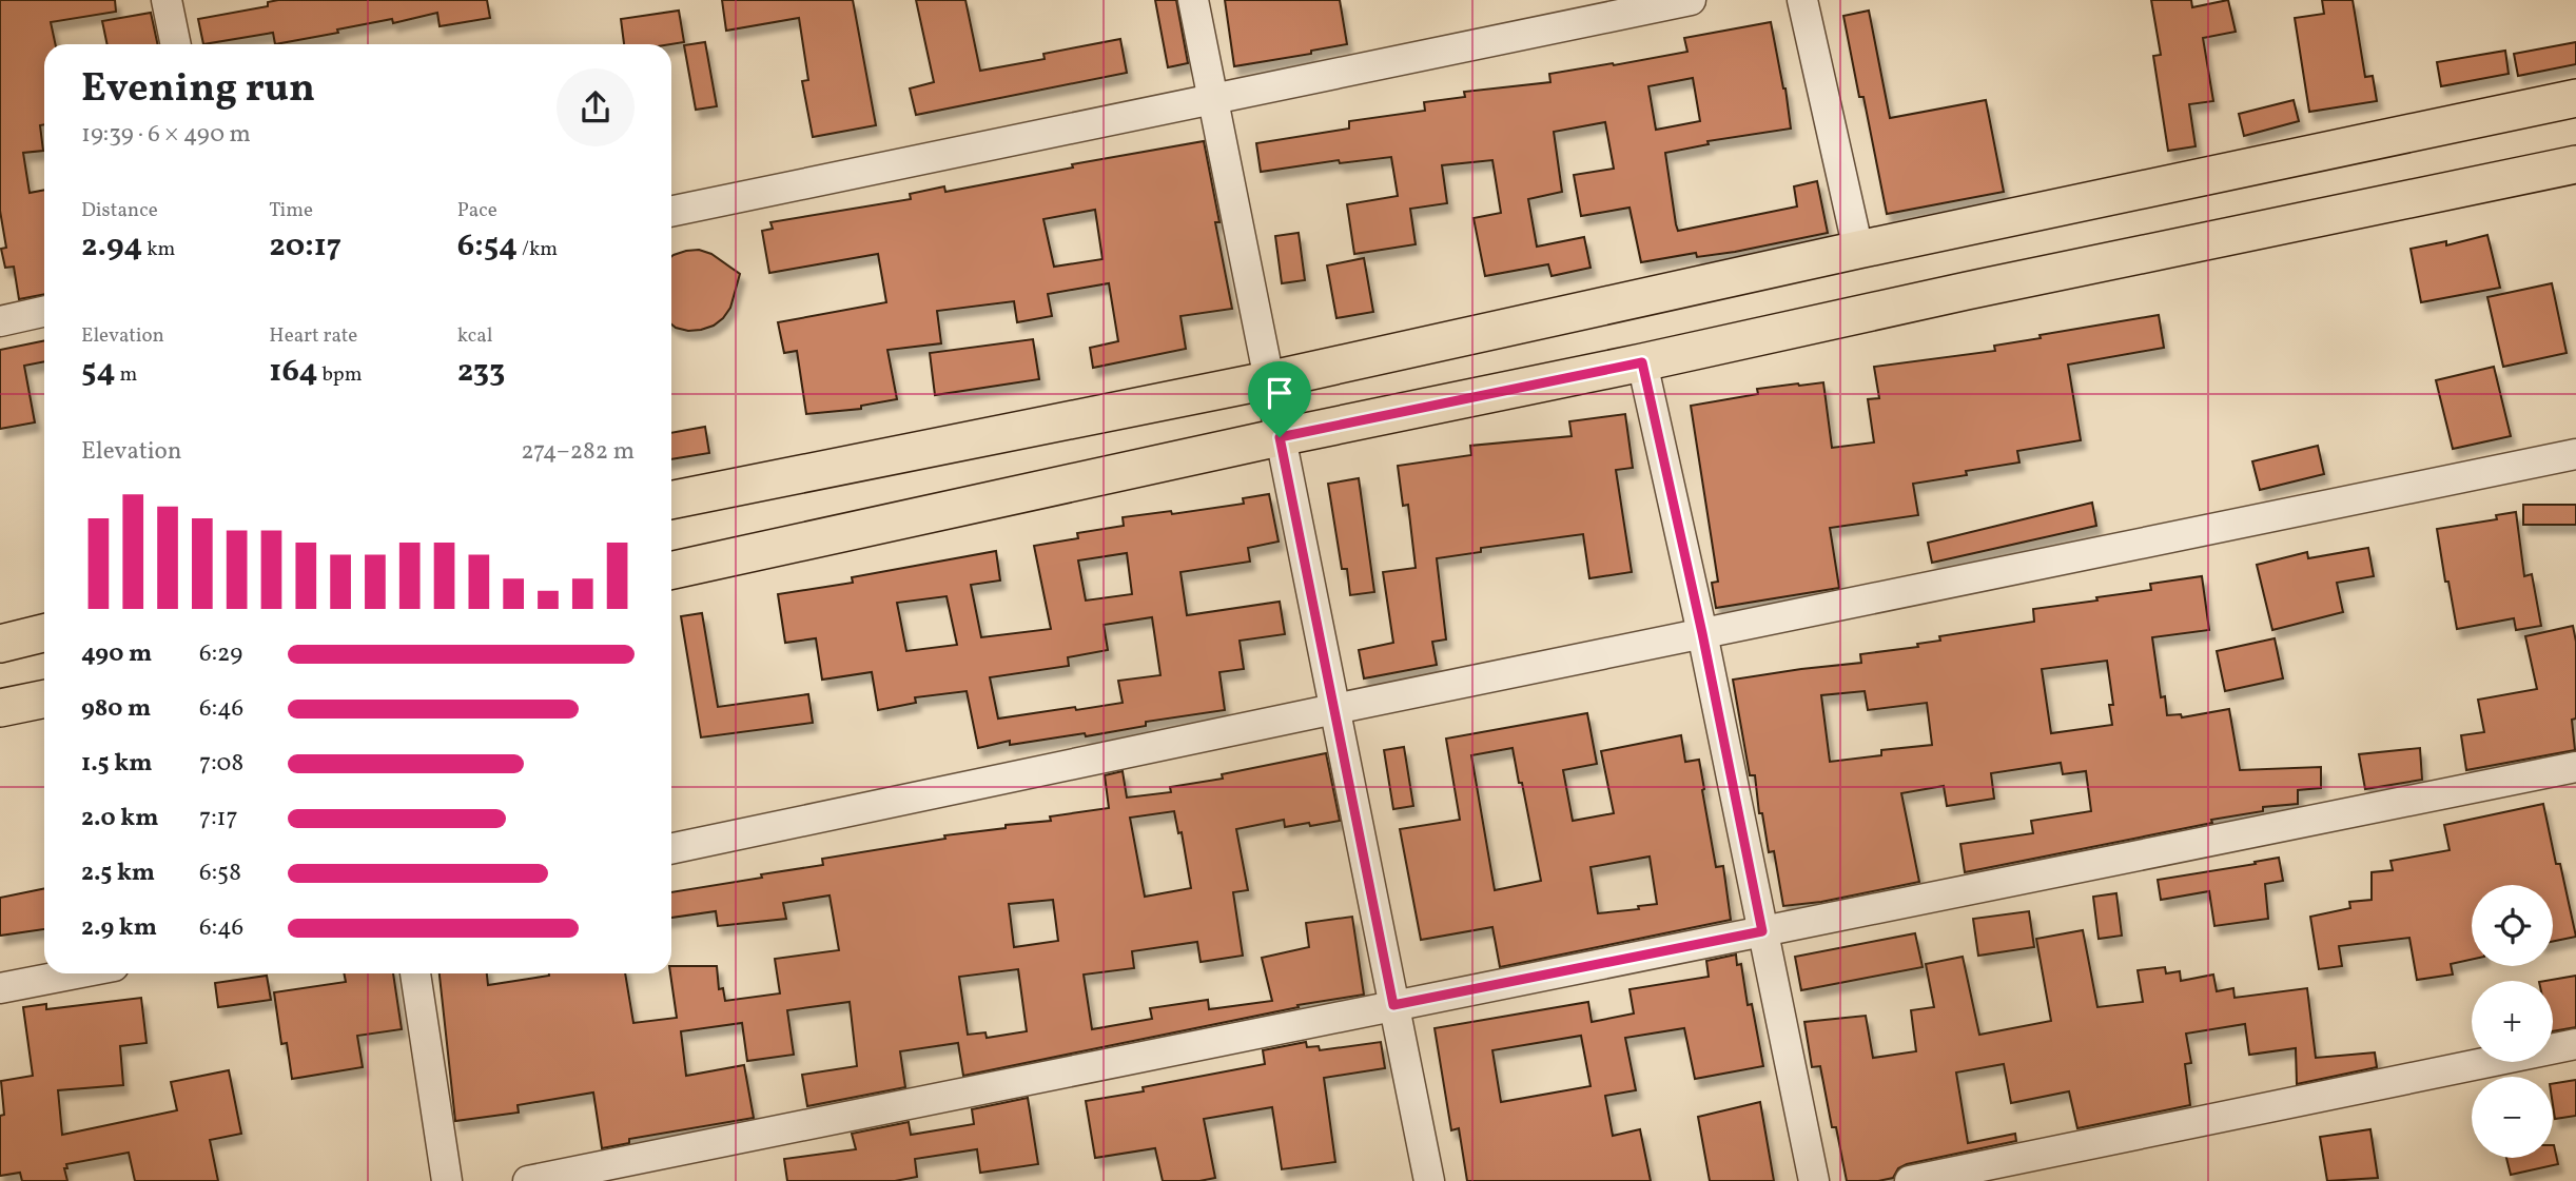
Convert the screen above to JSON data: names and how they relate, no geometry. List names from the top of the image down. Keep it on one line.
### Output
{"page":{"heading":["Evening run","19:39 · 6 × 490 m"],"stats":[["Distance","2.94 km"],["Time","20:17"],["Pace","6:54 /km"],["Elevation","54 m"],["Heart rate","164 bpm"],["kcal","233"]],"chart":["Elevation","274–282 m"],"list":[{"name":"490 m","note":"6:29"},{"name":"980 m","note":"6:46"},{"name":"1.5 km","note":"7:08"},{"name":"2.0 km","note":"7:17"},{"name":"2.5 km","note":"6:58"},{"name":"2.9 km","note":"6:46"}],"map_buttons":["+","−"]}}
